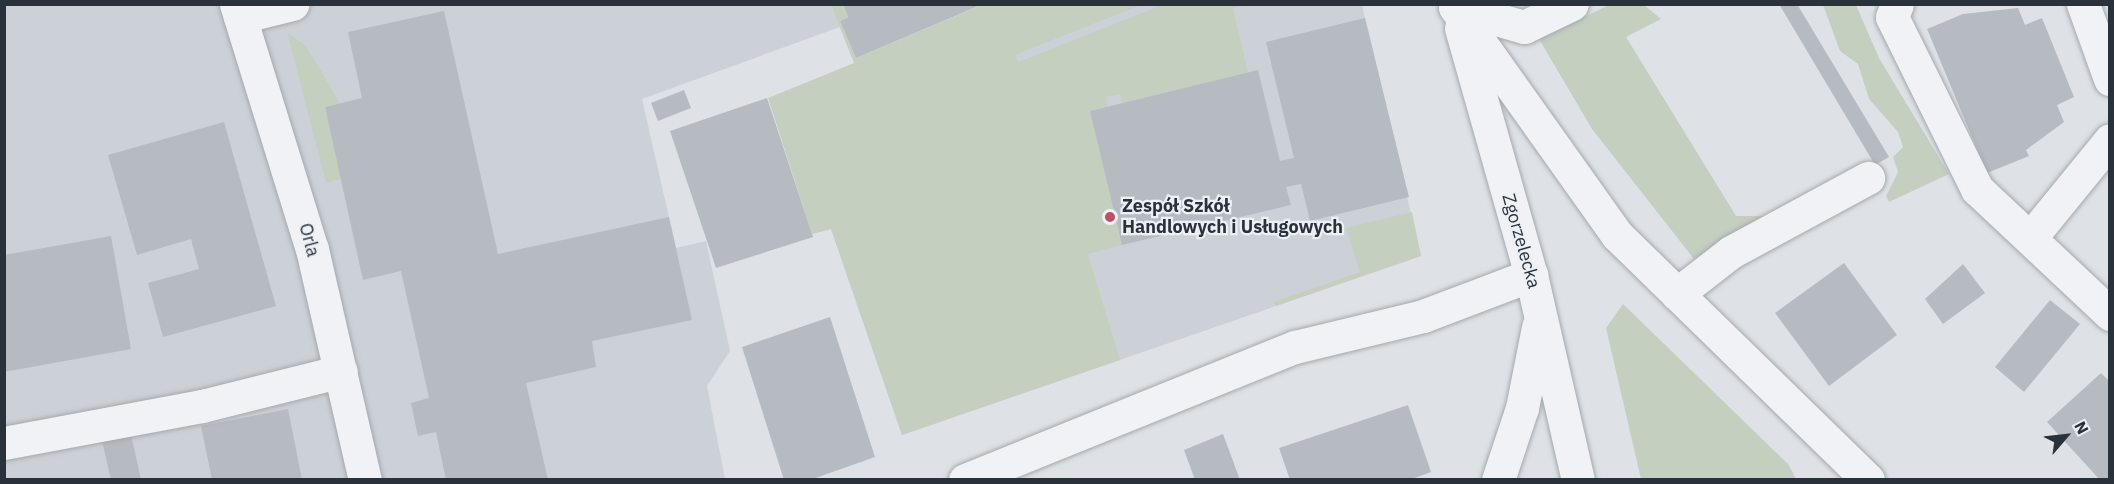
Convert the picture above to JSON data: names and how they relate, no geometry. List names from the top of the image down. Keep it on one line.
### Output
{"streets":{"street":["Orla","Zgorzelecka"]},"places":["Zespół Szkół Handlowych i Usługowych"],"north":"top right"}
